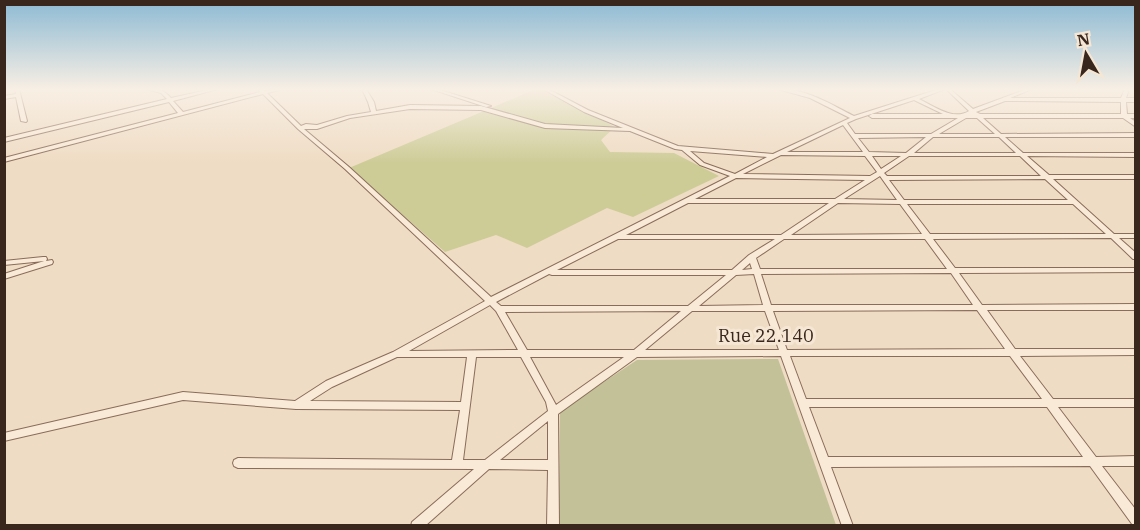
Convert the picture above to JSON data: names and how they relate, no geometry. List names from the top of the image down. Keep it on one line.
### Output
{"streets":{"street":["Rue 22.140"]},"north":"top"}
